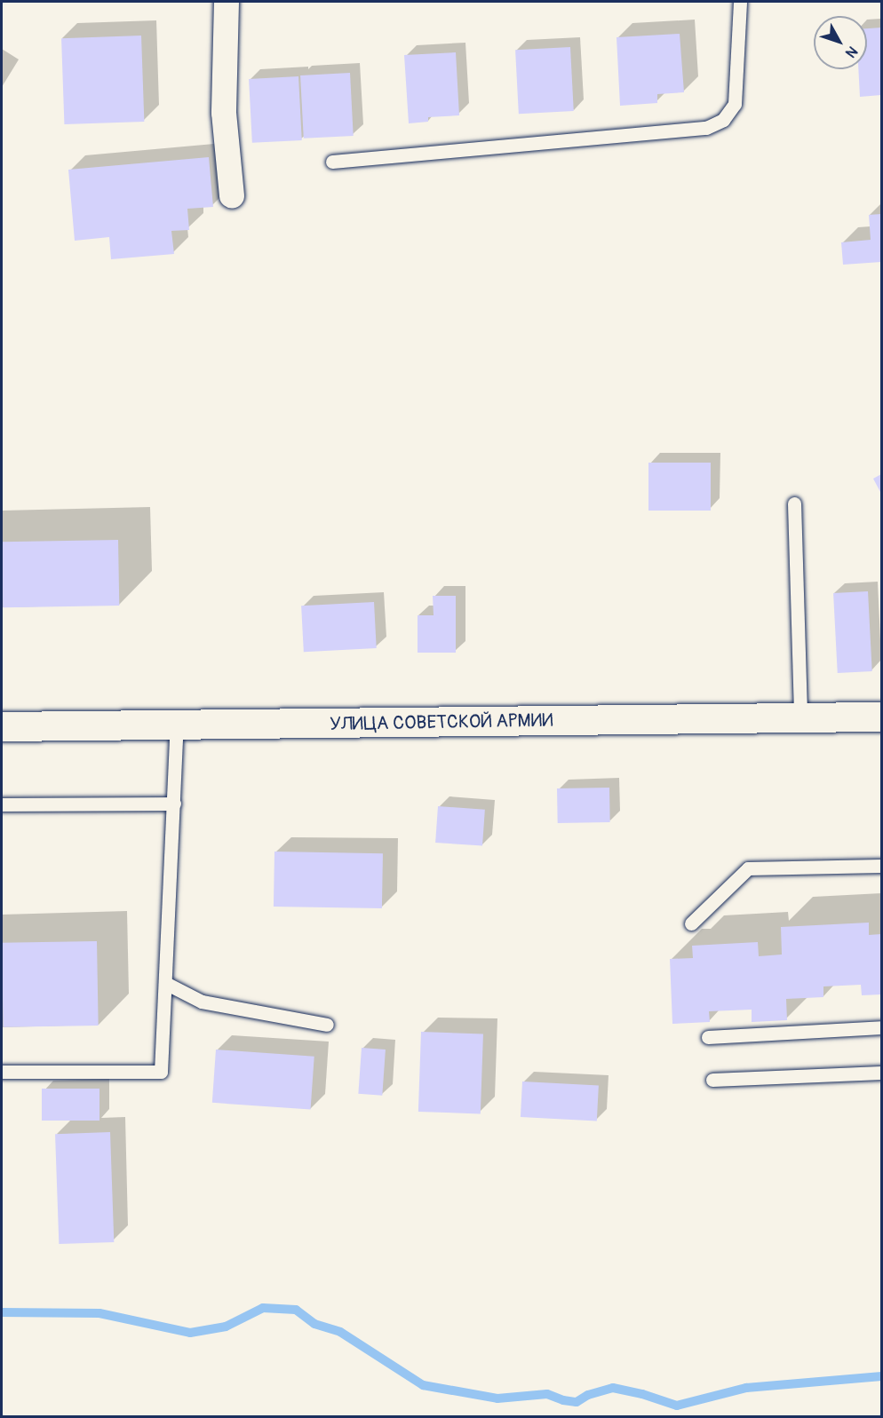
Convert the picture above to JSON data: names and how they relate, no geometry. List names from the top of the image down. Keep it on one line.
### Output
{"streets":{"street":["УЛИЦА СОВЕТСКОЙ АРМИИ"]},"north":"bottom right"}
